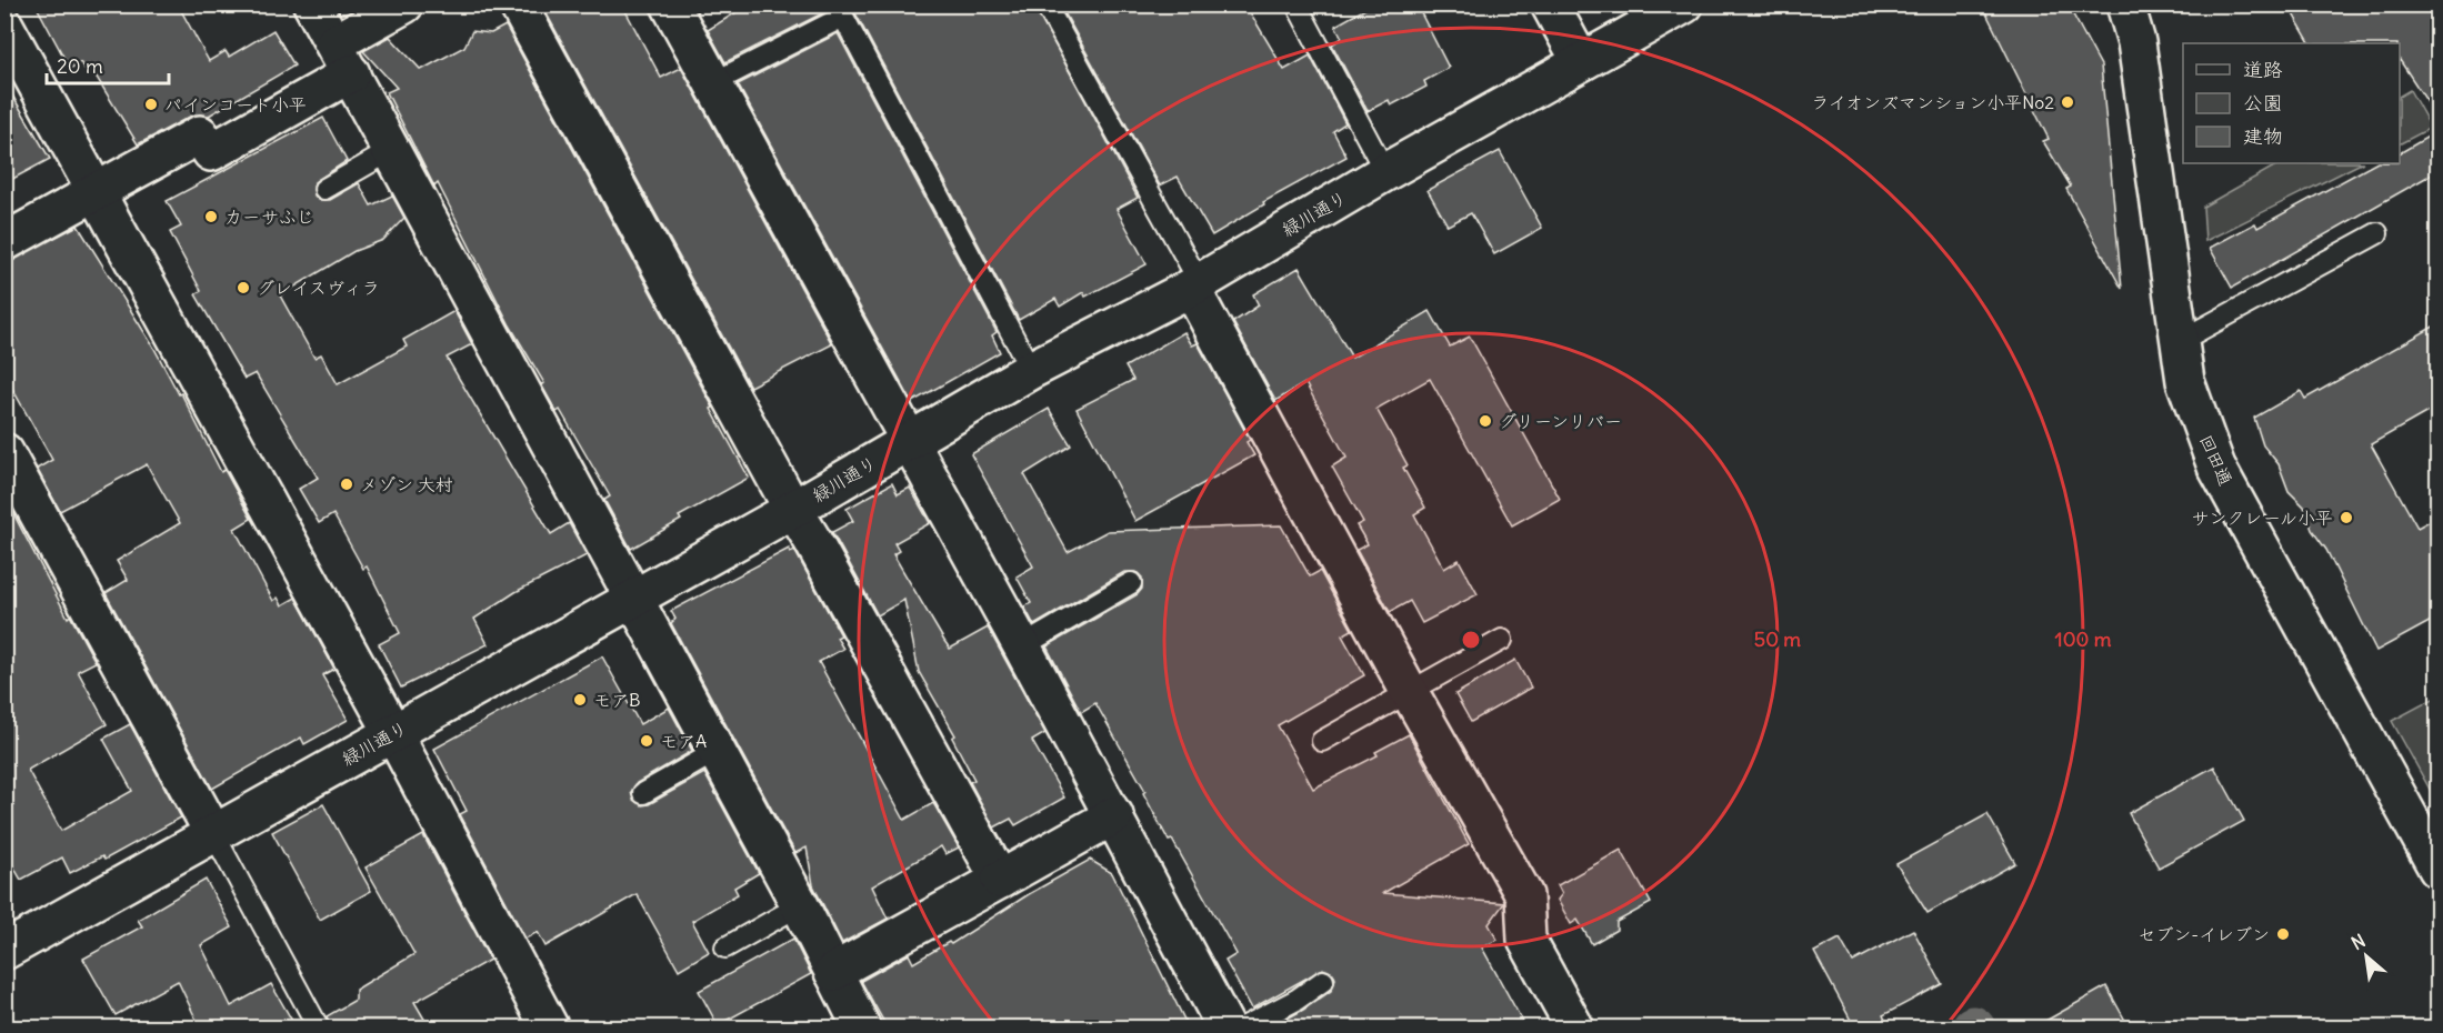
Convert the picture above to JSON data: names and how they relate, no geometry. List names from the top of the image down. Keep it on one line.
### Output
{"streets":{"street":["緑川通り","回田通"]},"places":["ライオンズマンション小平No2","パインコート小平","カーサふじ","グレイスヴィラ","グリーンリバー","メゾン 大村","サンクレール小平","モアB","モアA","セブン-イレブン"],"legend":["道路","公園","建物"],"scale_bar":"20 m","north":"top left","rings":["50 m","100 m"]}
